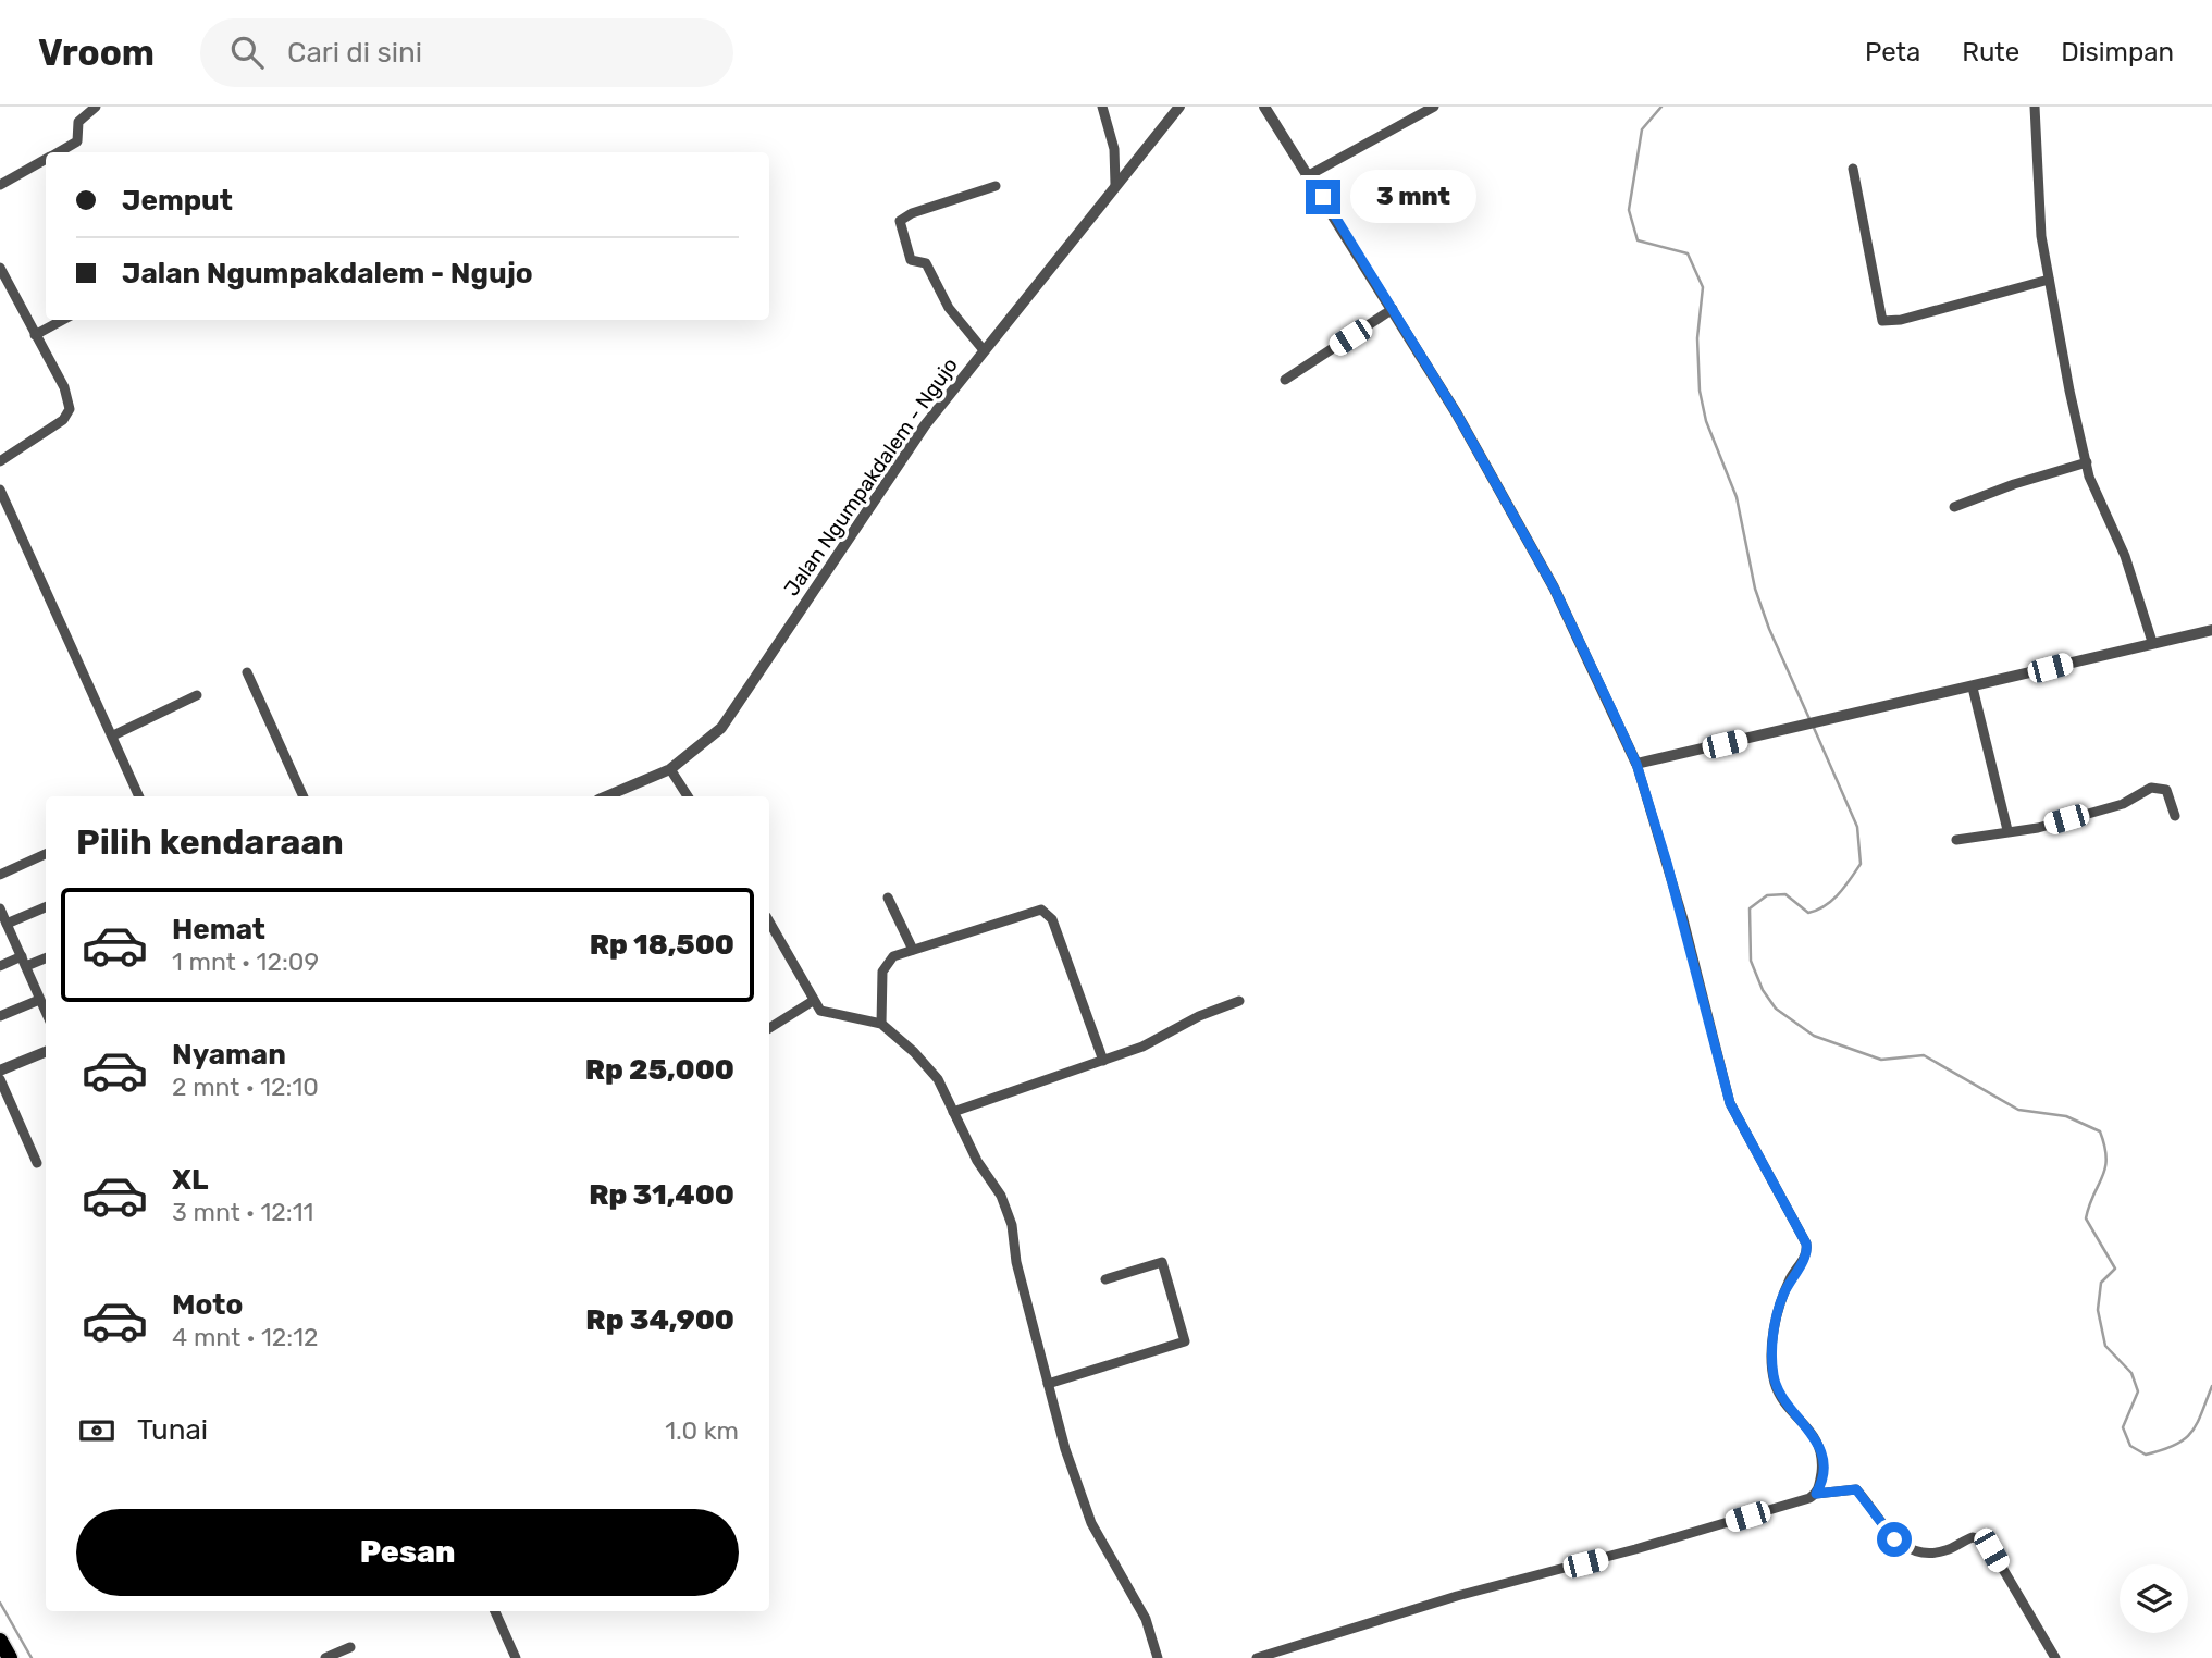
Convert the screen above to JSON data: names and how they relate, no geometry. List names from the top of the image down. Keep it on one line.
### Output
{"streets":{"street":["Jalan Ngumpakdalem - Ngujo"]},"page":{"header":"Vroom","search":"Cari di sini","nav":["Peta","Rute","Disimpan"],"banner":["Jemput","Jalan Ngumpakdalem - Ngujo"],"bubble":"3 mnt","heading":"Pilih kendaraan","list":[{"name":"Hemat","note":"1 mnt · 12:09","value":"Rp 18,500"},{"name":"Nyaman","note":"2 mnt · 12:10","value":"Rp 25,000"},{"name":"XL","note":"3 mnt · 12:11","value":"Rp 31,400"},{"name":"Moto","note":"4 mnt · 12:12","value":"Rp 34,900"}],"pay":["Tunai","1.0 km"],"buttons":"Pesan"}}
